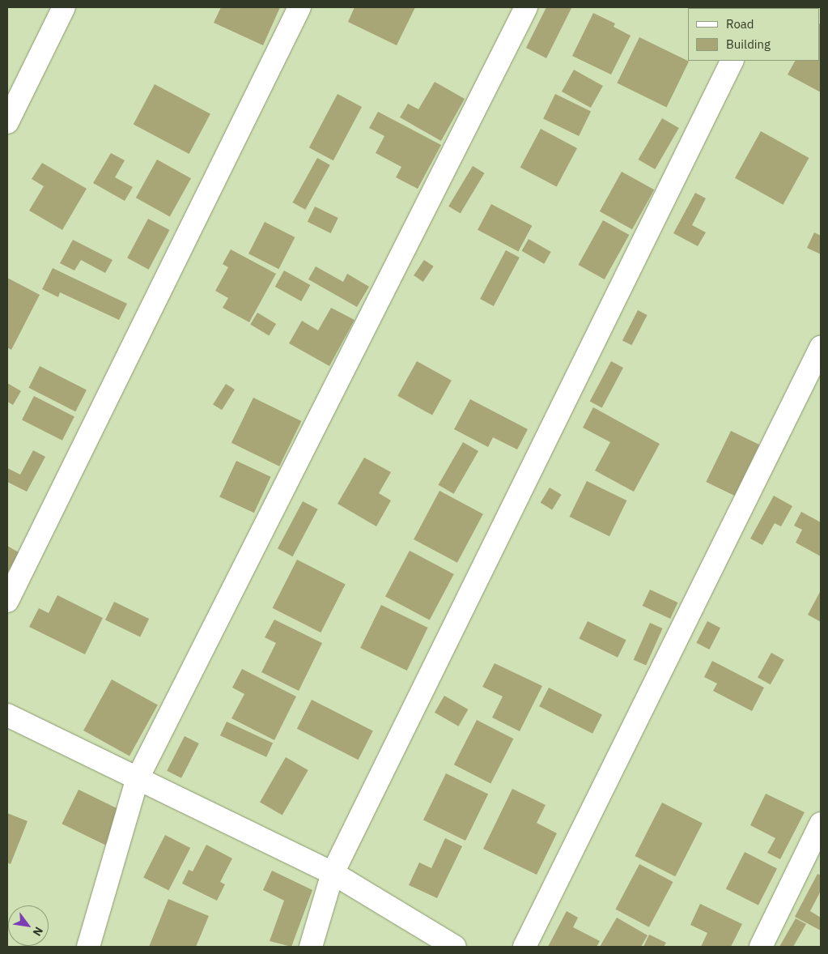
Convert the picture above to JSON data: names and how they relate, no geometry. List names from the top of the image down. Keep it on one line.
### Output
{"legend":["Road","Building"],"north":"bottom right"}
